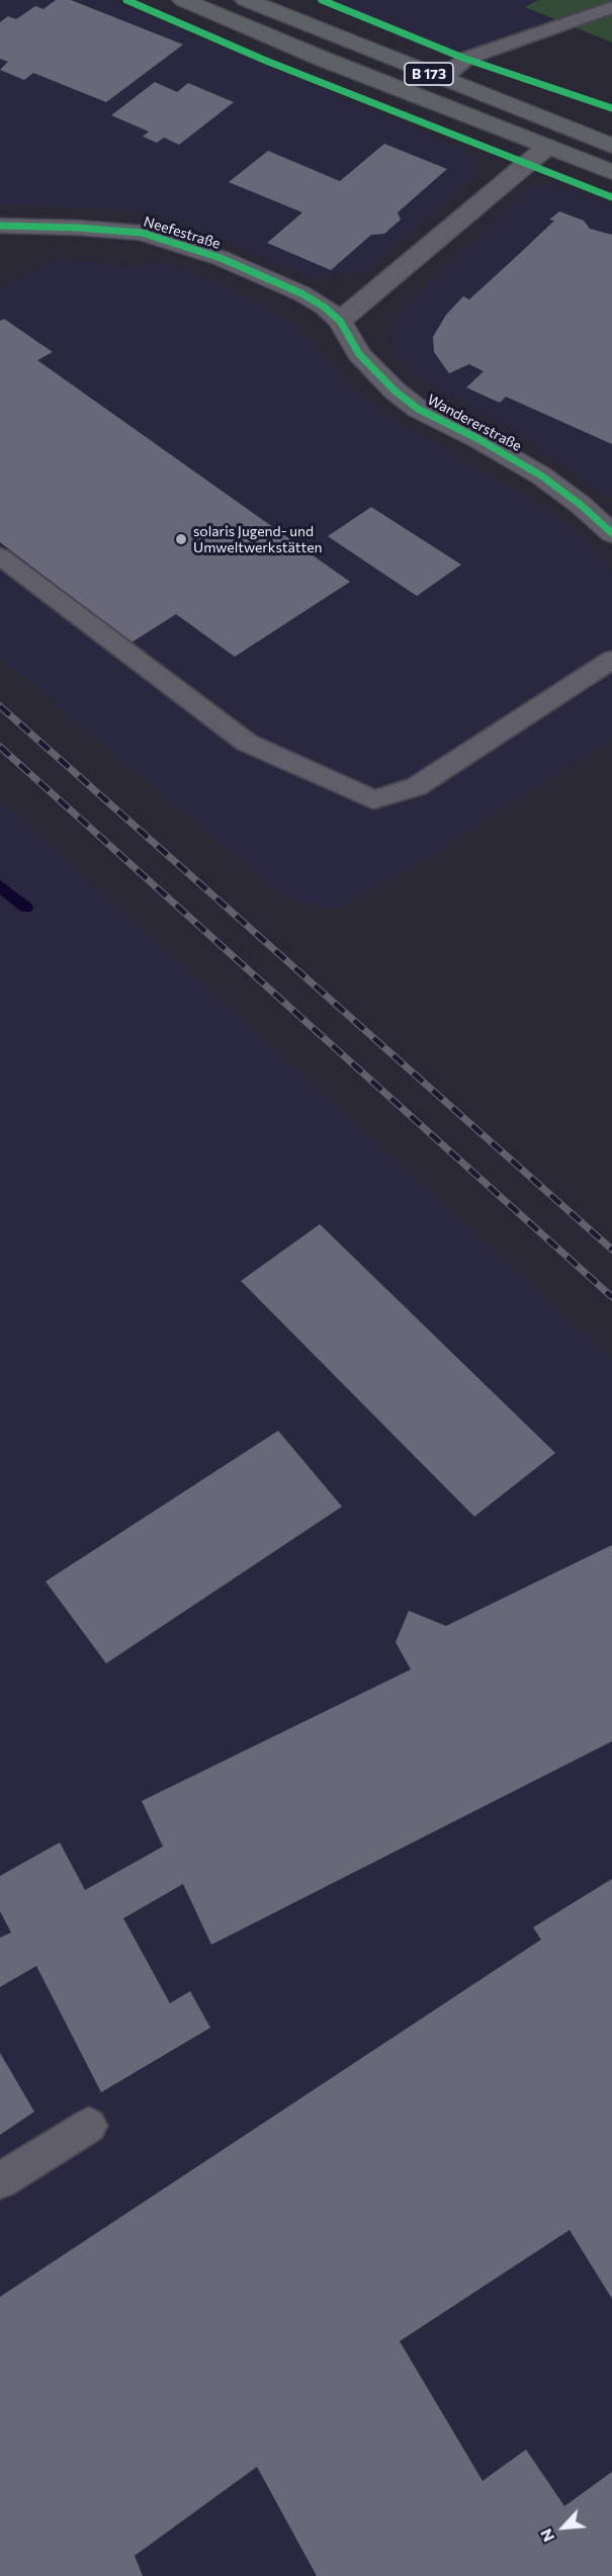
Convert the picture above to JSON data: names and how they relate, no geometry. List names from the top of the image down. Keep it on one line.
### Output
{"streets":{"main road":["B 173"],"street":["Neefestraße","Wandererstraße"]},"crossings":[["Neefestraße","Wandererstraße"]],"places":["solaris Jugend- und Umweltwerkstätten"],"north":"bottom left"}
